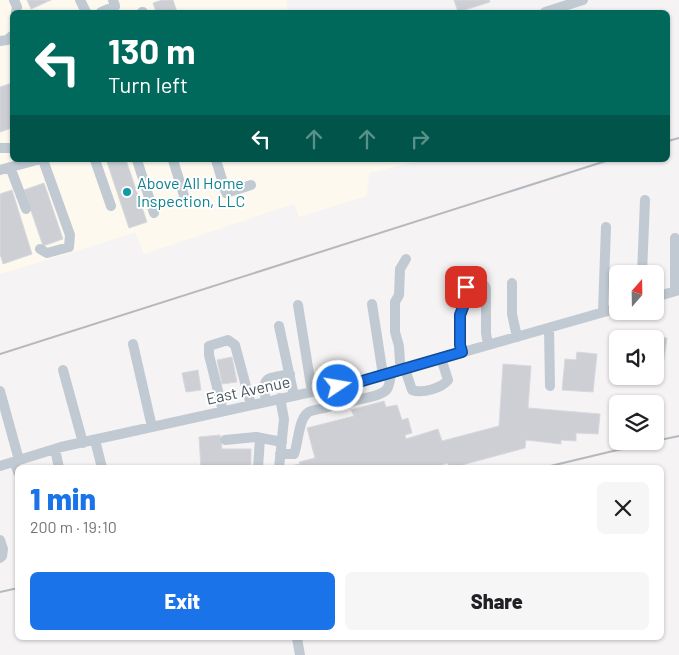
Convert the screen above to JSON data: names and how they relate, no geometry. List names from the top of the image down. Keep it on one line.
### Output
{"streets":{"street":["East Avenue"]},"places":["Above All Home Inspection, LLC"],"north":"top","page":{"turn":["130 m","Turn left"],"heading":["1 min","200 m · 19:10"],"buttons":["Exit","Share"]}}
